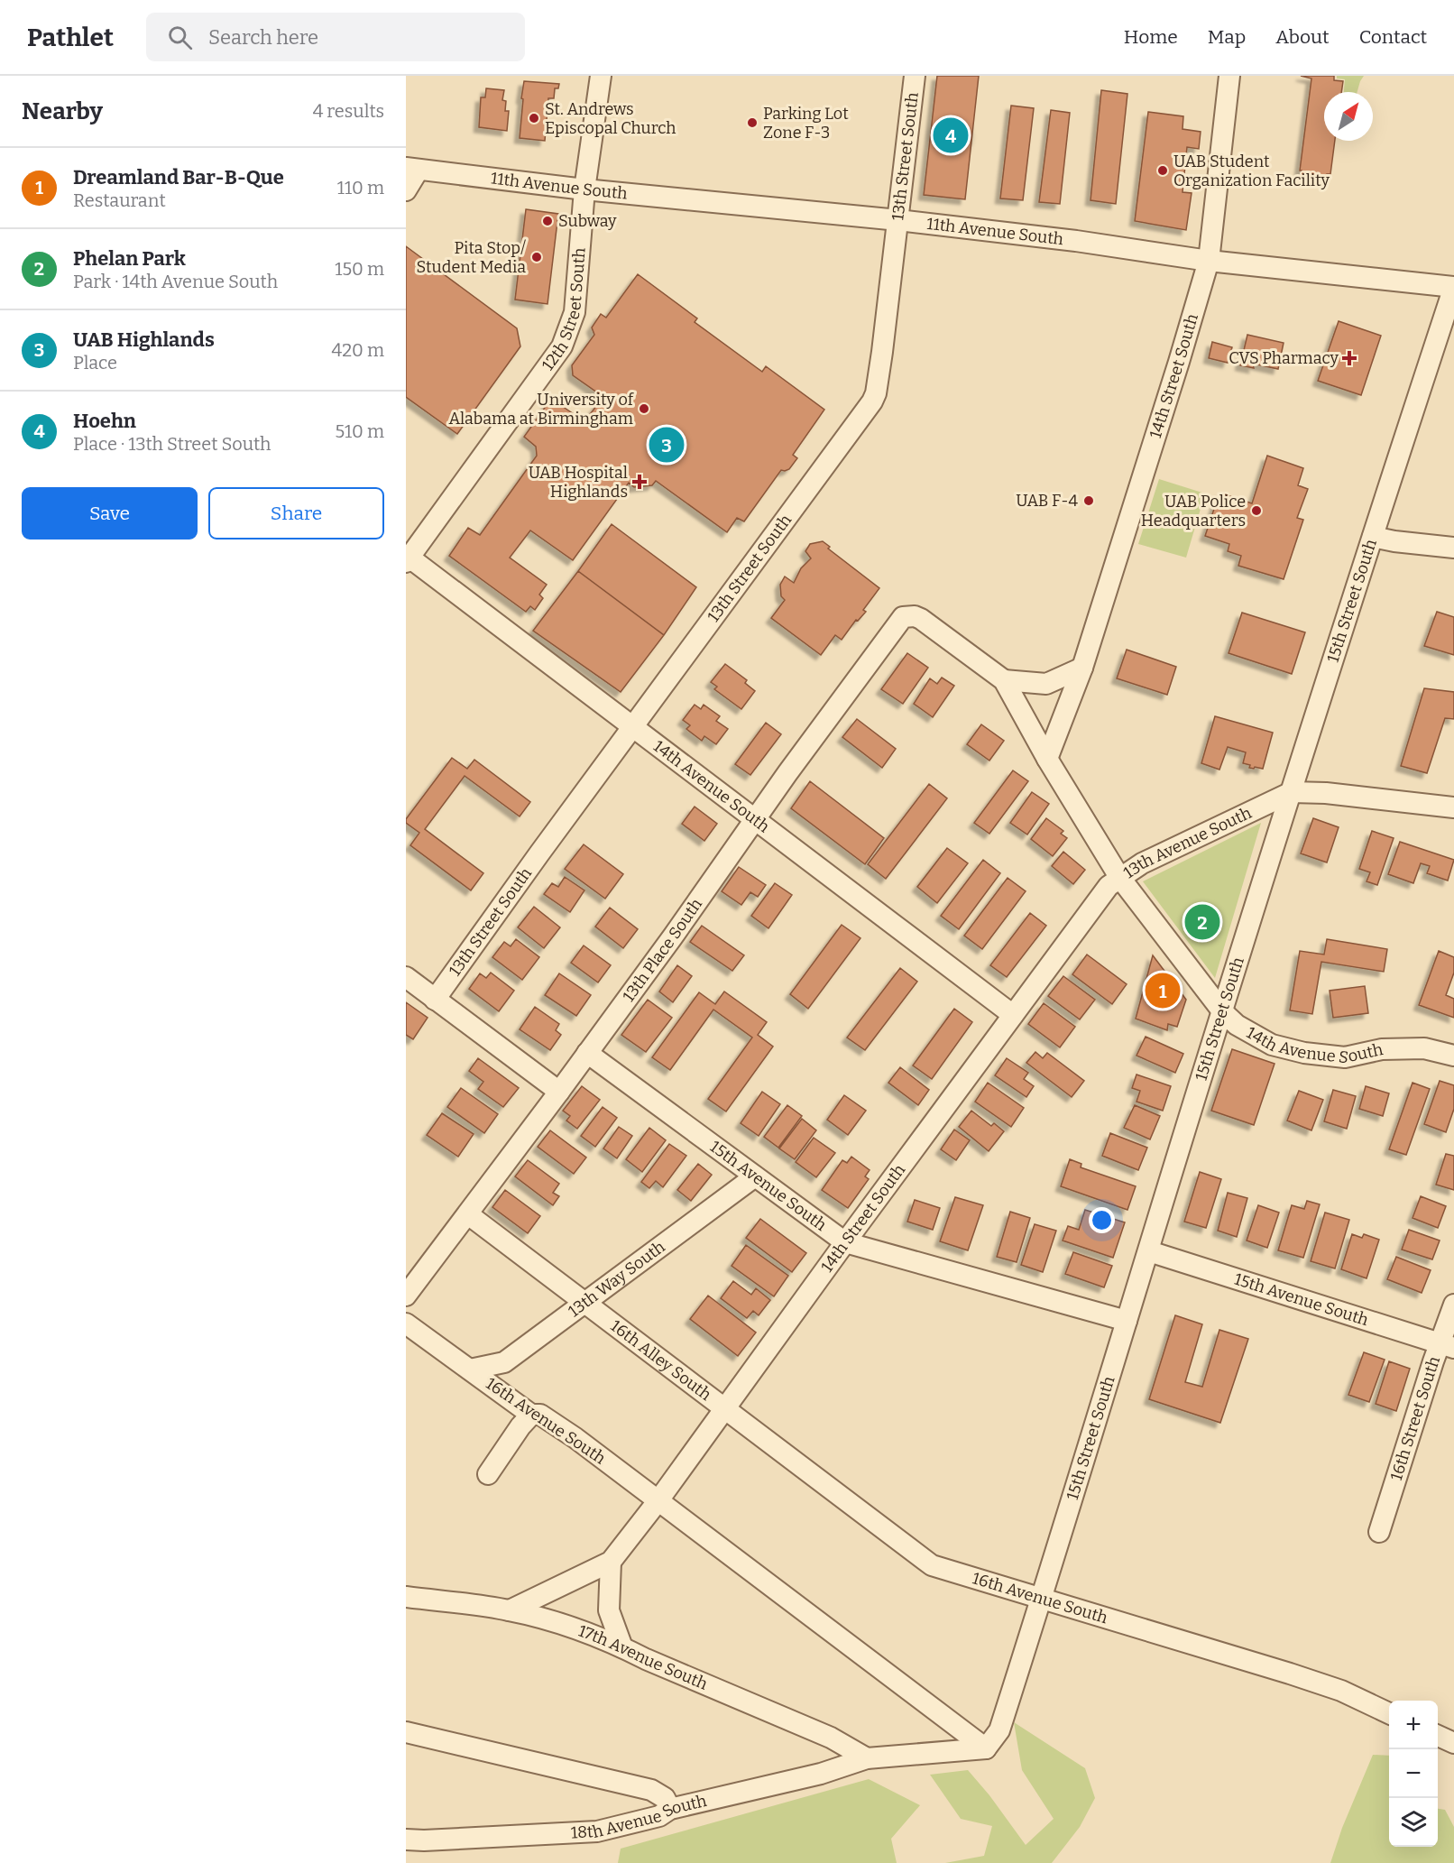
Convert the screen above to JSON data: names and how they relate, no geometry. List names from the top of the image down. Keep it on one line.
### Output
{"streets":{"street":["13th Street South","11th Avenue South","12th Street South","14th Street South","15th Street South","14th Avenue South","13th Avenue South","13th Place South","15th Avenue South","13th Way South","16th Alley South","16th Street South","16th Avenue South","17th Avenue South","18th Avenue South"]},"crossings":[["13th Street South","11th Avenue South"],["13th Street South","14th Avenue South"],["11th Avenue South","12th Street South"],["11th Avenue South","14th Street South"],["11th Avenue South","15th Street South"],["12th Street South","14th Avenue South"],["14th Street South","14th Avenue South"],["14th Street South","13th Avenue South"],["14th Street South","15th Avenue South"],["14th Street South","16th Alley South"],["14th Street South","16th Avenue South"],["14th Street South","17th Avenue South"],["15th Street South","14th Avenue South"],["15th Street South","13th Avenue South"],["15th Street South","15th Avenue South"],["15th Street South","16th Avenue South"],["14th Avenue South","13th Avenue South"],["14th Avenue South","13th Place South"],["13th Avenue South","13th Place South"],["13th Place South","15th Avenue South"],["13th Place South","16th Alley South"],["15th Avenue South","13th Way South"],["15th Avenue South","16th Street South"],["13th Way South","16th Alley South"],["13th Way South","16th Avenue South"],["16th Alley South","16th Avenue South"],["17th Avenue South","18th Avenue South"]],"places":{"other":["St. Andrews Episcopal Church","Parking Lot Zone F-3","UAB Student Organization Facility","Subway","Pita Stop/ Student Media","University of Alabama at Birmingham","UAB F-4","UAB Police Headquarters"],"health":["CVS Pharmacy","UAB Hospital Highlands"]},"north":"top right","page":{"header":"Pathlet","search":"Search here","nav":["Home","Map","About","Contact"],"heading":["Nearby","4 results"],"pins":["4","3","2","1"],"list":[{"mark":"1","name":"Dreamland Bar-B-Que","note":"Restaurant","value":"110 m"},{"mark":"2","name":"Phelan Park","note":"Park · 14th Avenue South","value":"150 m"},{"mark":"3","name":"UAB Highlands","note":"Place","value":"420 m"},{"mark":"4","name":"Hoehn","note":"Place · 13th Street South","value":"510 m"}],"buttons":["Save","Share"],"map_buttons":["+","−"]}}
